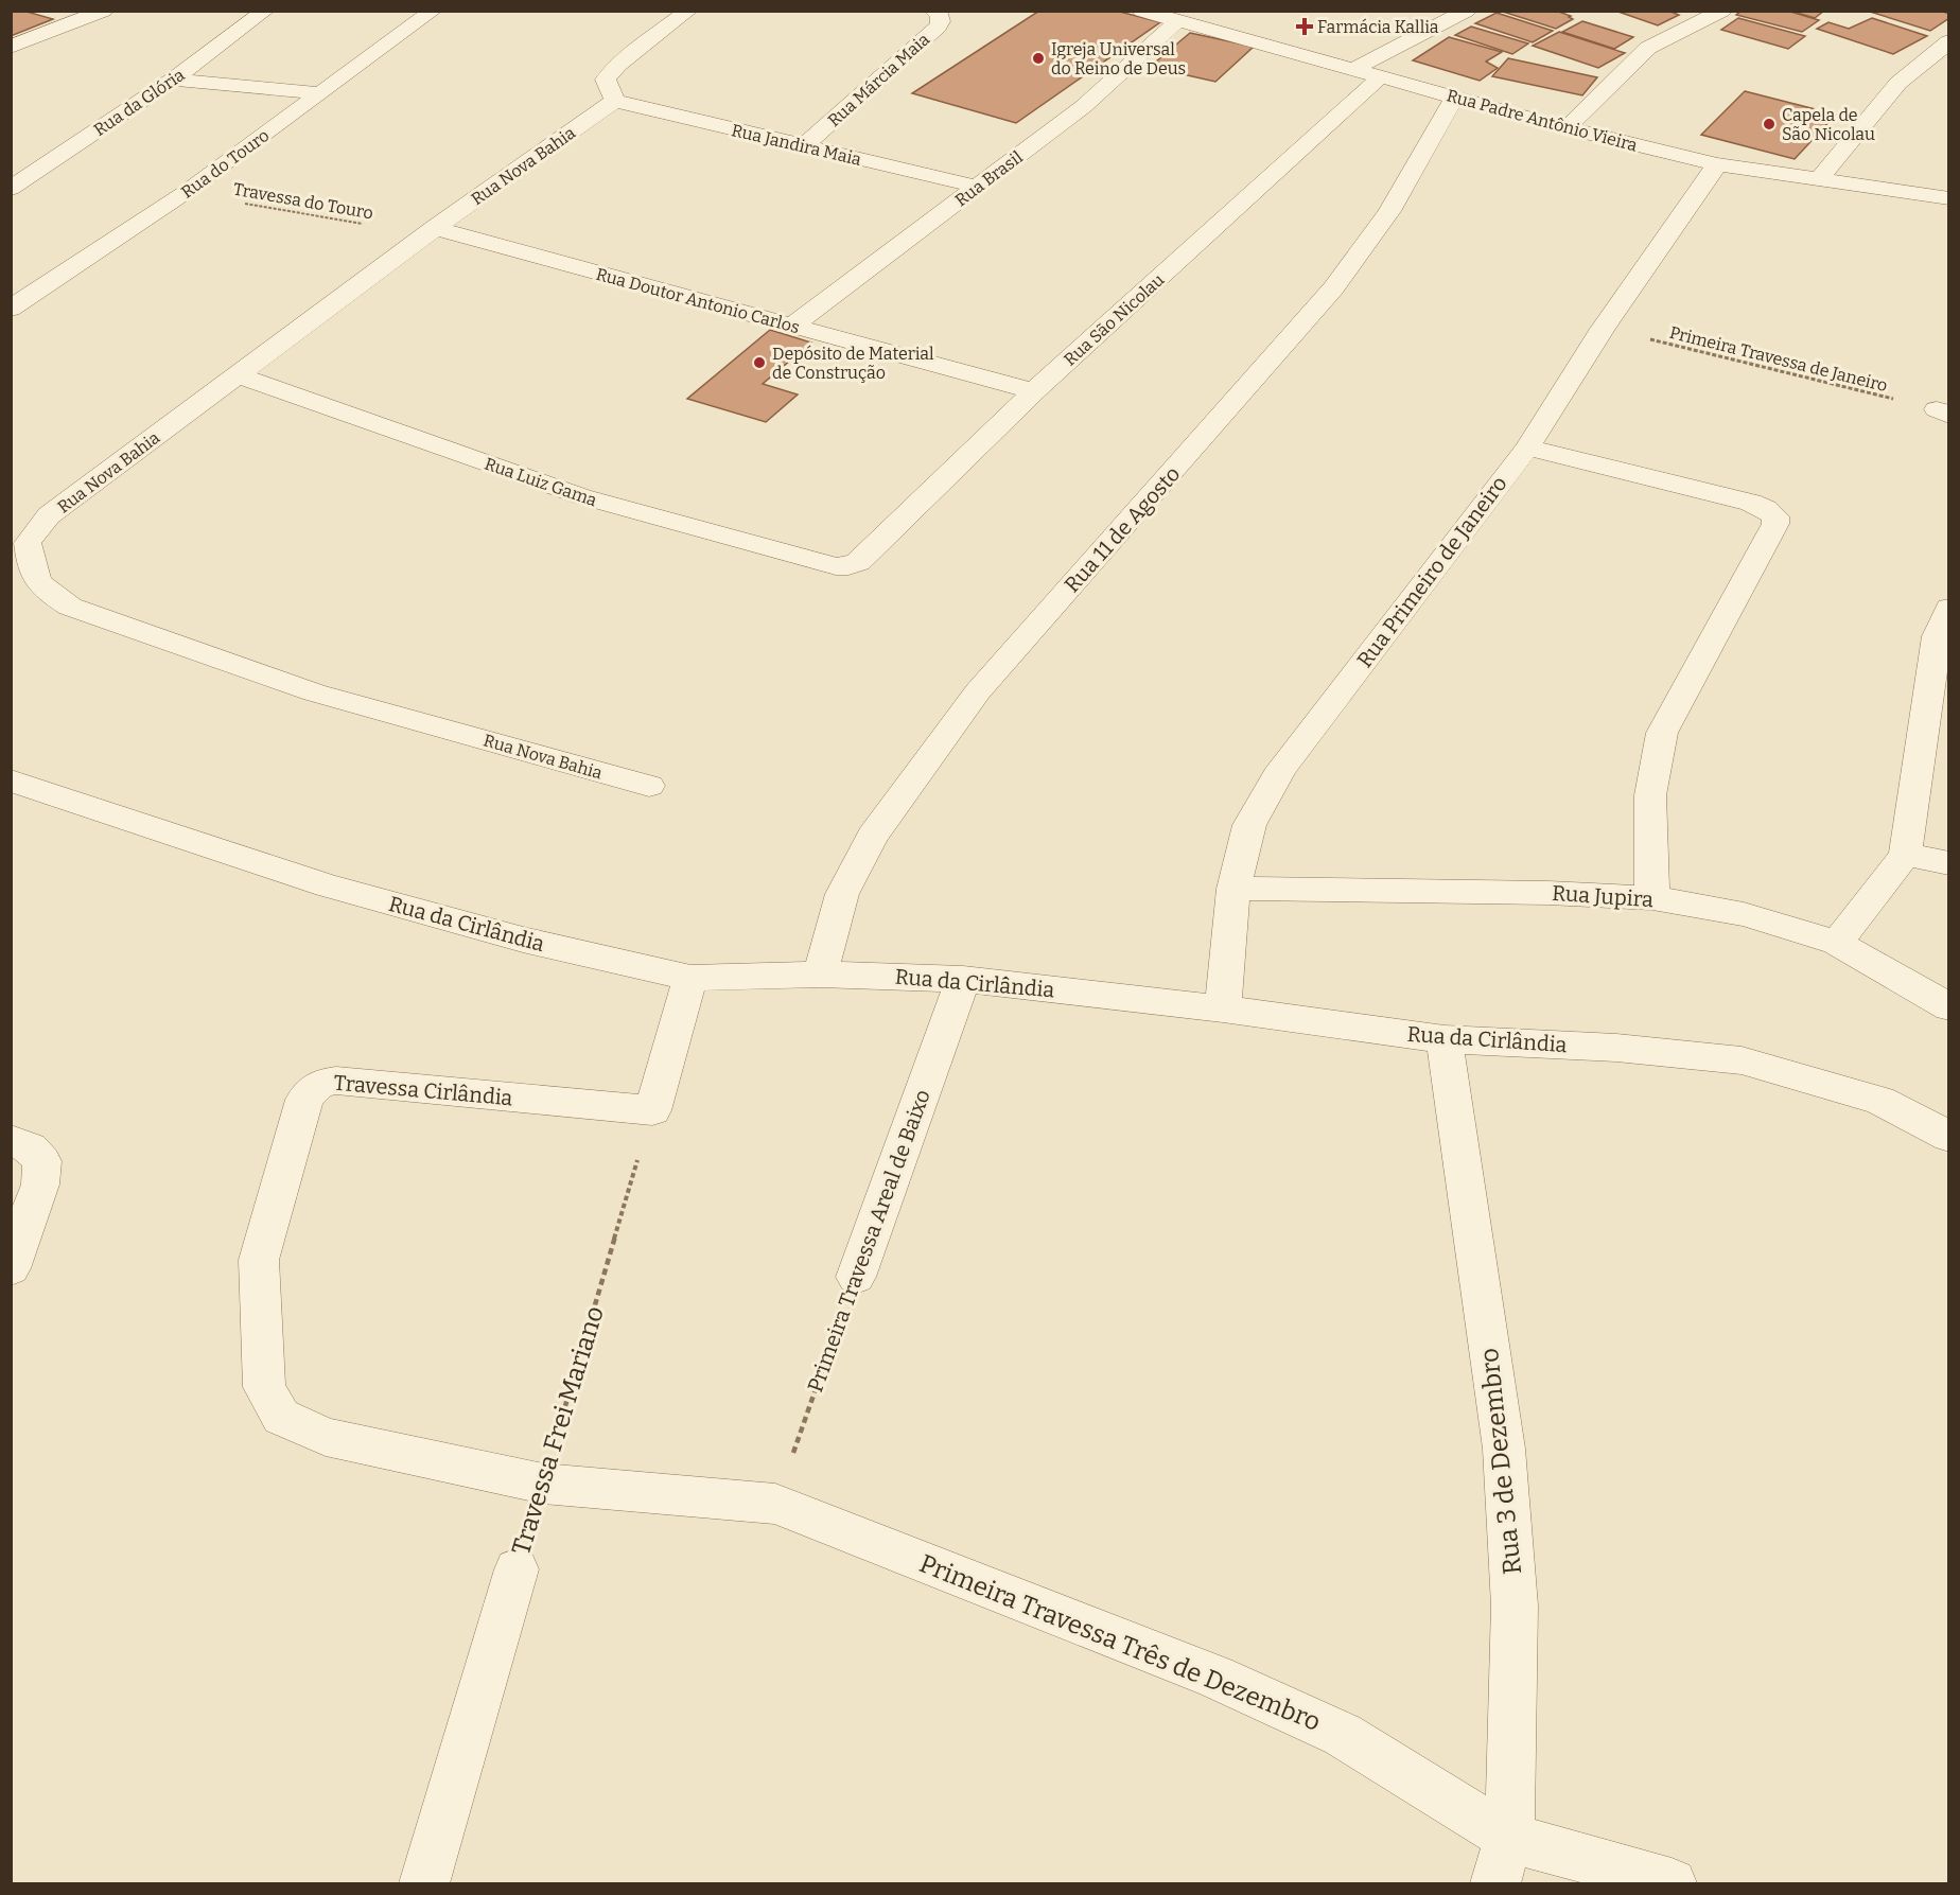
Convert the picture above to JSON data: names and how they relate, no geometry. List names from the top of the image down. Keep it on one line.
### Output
{"streets":{"street":["Rua Márcia Maia","Rua da Glória","Rua Padre Antônio Vieira","Rua Jandira Maia","Rua do Touro","Rua Nova Bahia","Rua Brasil","Rua Doutor Antonio Carlos","Rua São Nicolau","Rua Luiz Gama","Rua 11 de Agosto","Rua Primeiro de Janeiro","Rua Jupira","Rua da Cirlândia","Travessa Cirlândia","Primeira Travessa Areal de Baixo","Travessa Frei Mariano","Rua 3 de Dezembro","Primeira Travessa Três de Dezembro"],"path":["Travessa do Touro","Primeira Travessa de Janeiro"]},"crossings":[["Rua Márcia Maia","Rua Jandira Maia"],["Rua Padre Antônio Vieira","Rua Brasil"],["Rua Padre Antônio Vieira","Rua São Nicolau"],["Rua Padre Antônio Vieira","Rua 11 de Agosto"],["Rua Padre Antônio Vieira","Rua Primeiro de Janeiro"],["Rua Jandira Maia","Rua Nova Bahia"],["Rua Jandira Maia","Rua Brasil"],["Rua do Touro","Travessa do Touro"],["Rua Nova Bahia","Rua Doutor Antonio Carlos"],["Rua Nova Bahia","Rua Luiz Gama"],["Rua Brasil","Rua Doutor Antonio Carlos"],["Rua Doutor Antonio Carlos","Rua São Nicolau"],["Rua São Nicolau","Rua Luiz Gama"],["Primeira Travessa de Janeiro","Rua Primeiro de Janeiro"],["Rua 11 de Agosto","Rua da Cirlândia"],["Rua Primeiro de Janeiro","Rua Jupira"],["Rua Primeiro de Janeiro","Rua da Cirlândia"],["Rua da Cirlândia","Primeira Travessa Areal de Baixo"],["Rua da Cirlândia","Rua 3 de Dezembro"],["Travessa Cirlândia","Travessa Frei Mariano"],["Travessa Cirlândia","Primeira Travessa Três de Dezembro"],["Primeira Travessa Areal de Baixo","Primeira Travessa Três de Dezembro"],["Travessa Frei Mariano","Primeira Travessa Três de Dezembro"],["Rua 3 de Dezembro","Primeira Travessa Três de Dezembro"]],"places":{"health":["Farmácia Kallia"],"other":["Igreja Universal do Reino de Deus","Capela de São Nicolau","Depósito de Material de Construção"]}}
